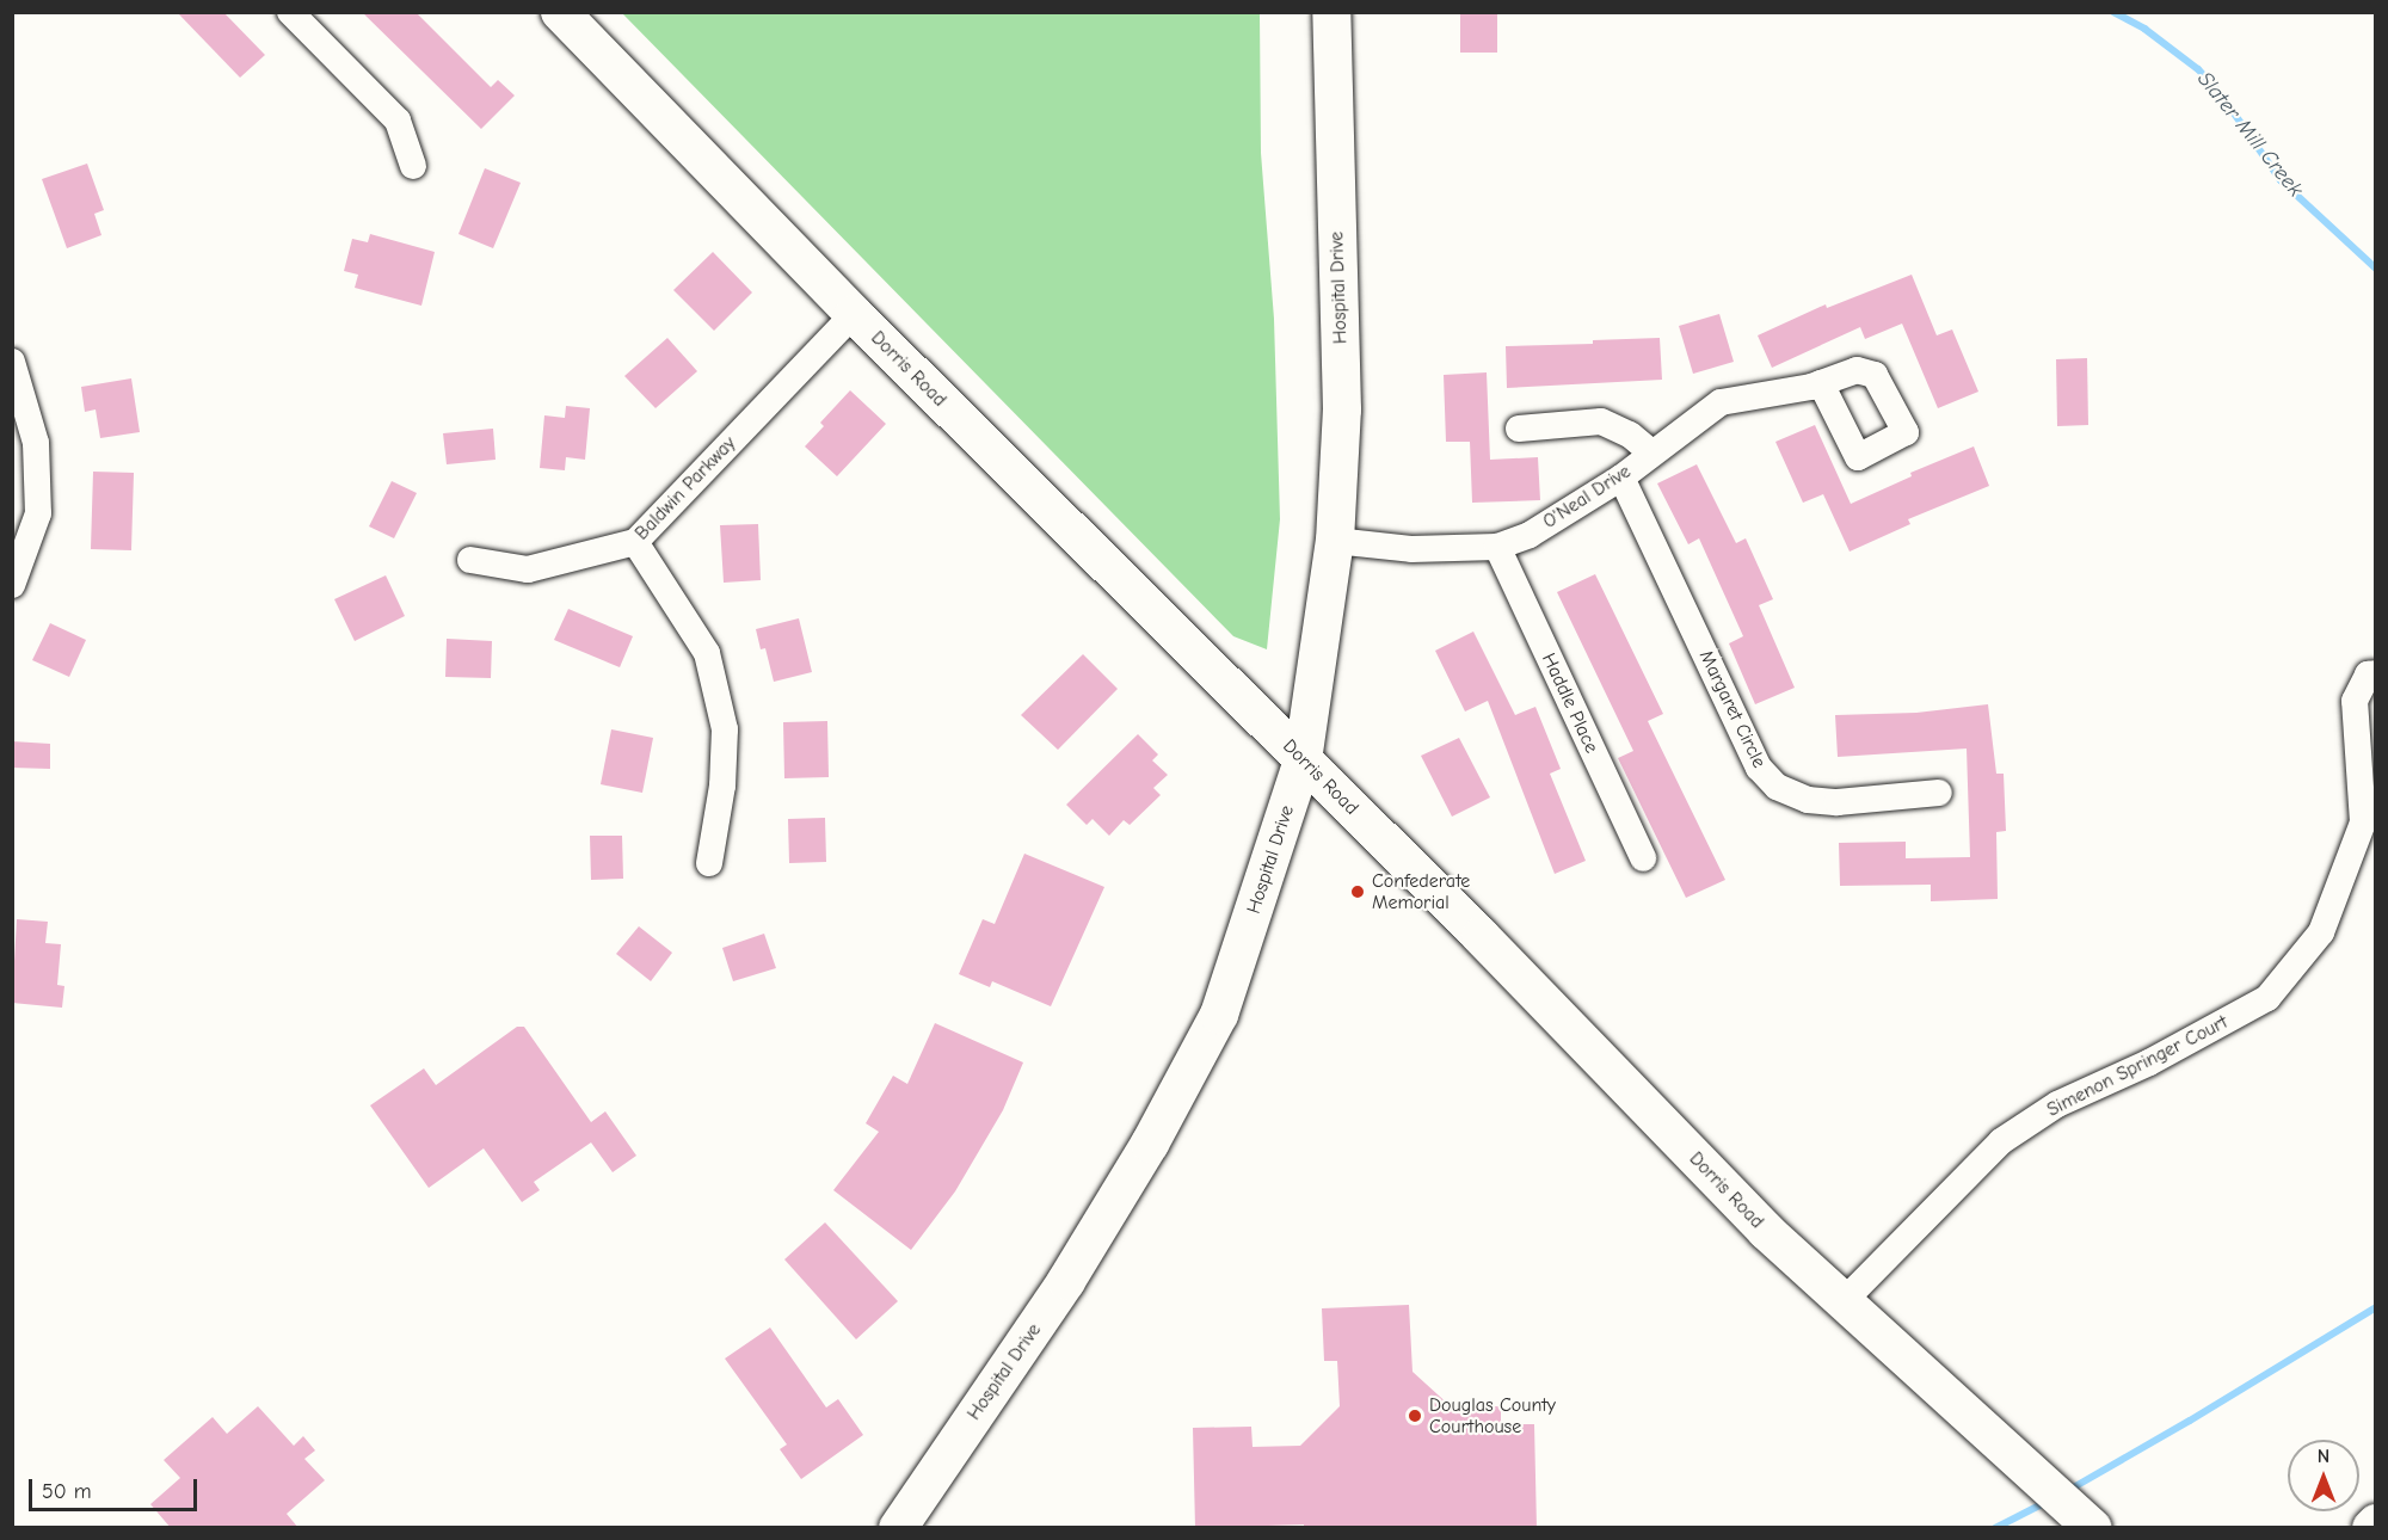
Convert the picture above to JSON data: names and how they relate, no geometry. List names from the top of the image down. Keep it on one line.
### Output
{"streets":{"street":["Hospital Drive","Dorris Road","Baldwin Parkway","O'Neal Drive","Haddle Place","Margaret Circle","Simenon Springer Court"]},"crossings":[["Hospital Drive","Dorris Road"],["Hospital Drive","O'Neal Drive"],["Dorris Road","Baldwin Parkway"],["Dorris Road","Simenon Springer Court"],["O'Neal Drive","Haddle Place"],["O'Neal Drive","Margaret Circle"]],"water":["Slater Mill Creek"],"places":["Confederate Memorial","Douglas County Courthouse"],"scale_bar":"50 m","north":"top"}
